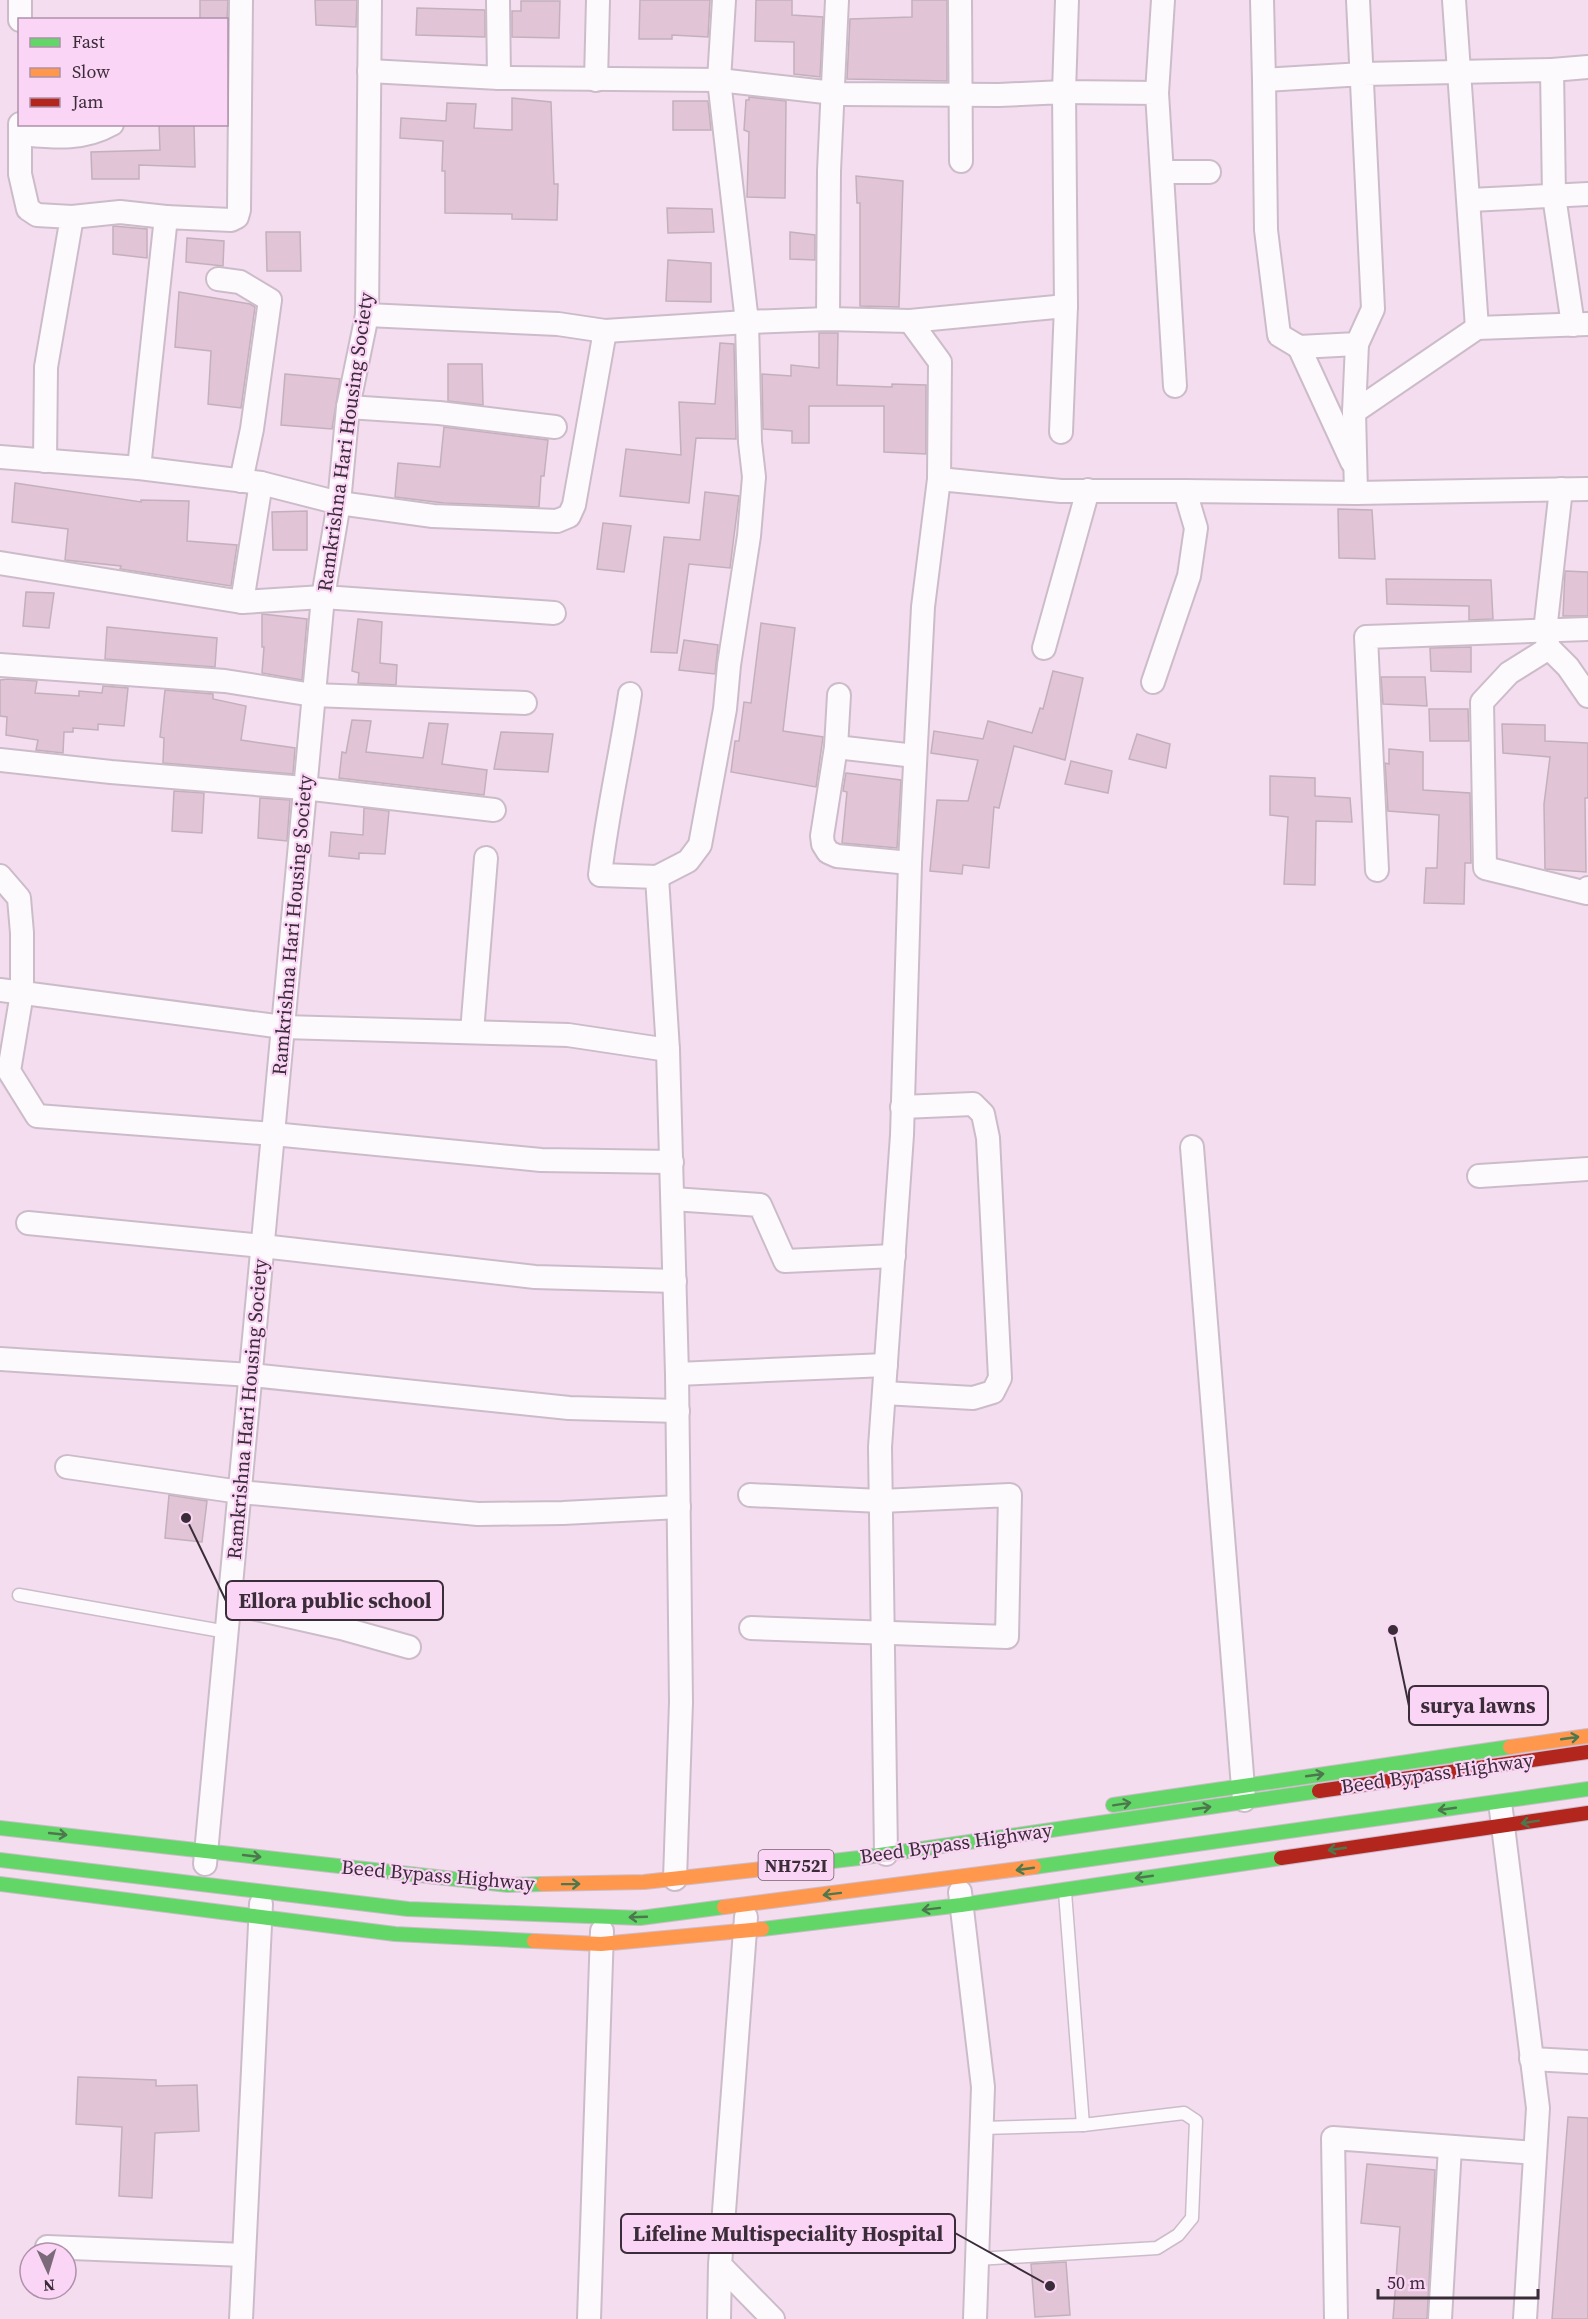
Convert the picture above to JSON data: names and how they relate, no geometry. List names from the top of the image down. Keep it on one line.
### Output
{"streets":{"main road":["Beed Bypass Highway","NH752I"],"street":["Ramkrishna Hari Housing Society"]},"crossings":[["Ramkrishna Hari Housing Society","Beed Bypass Highway"]],"places":["Ellora public school","surya lawns","Lifeline Multispeciality Hospital"],"legend":["Fast","Slow","Jam"],"scale_bar":"50 m","north":"bottom"}
